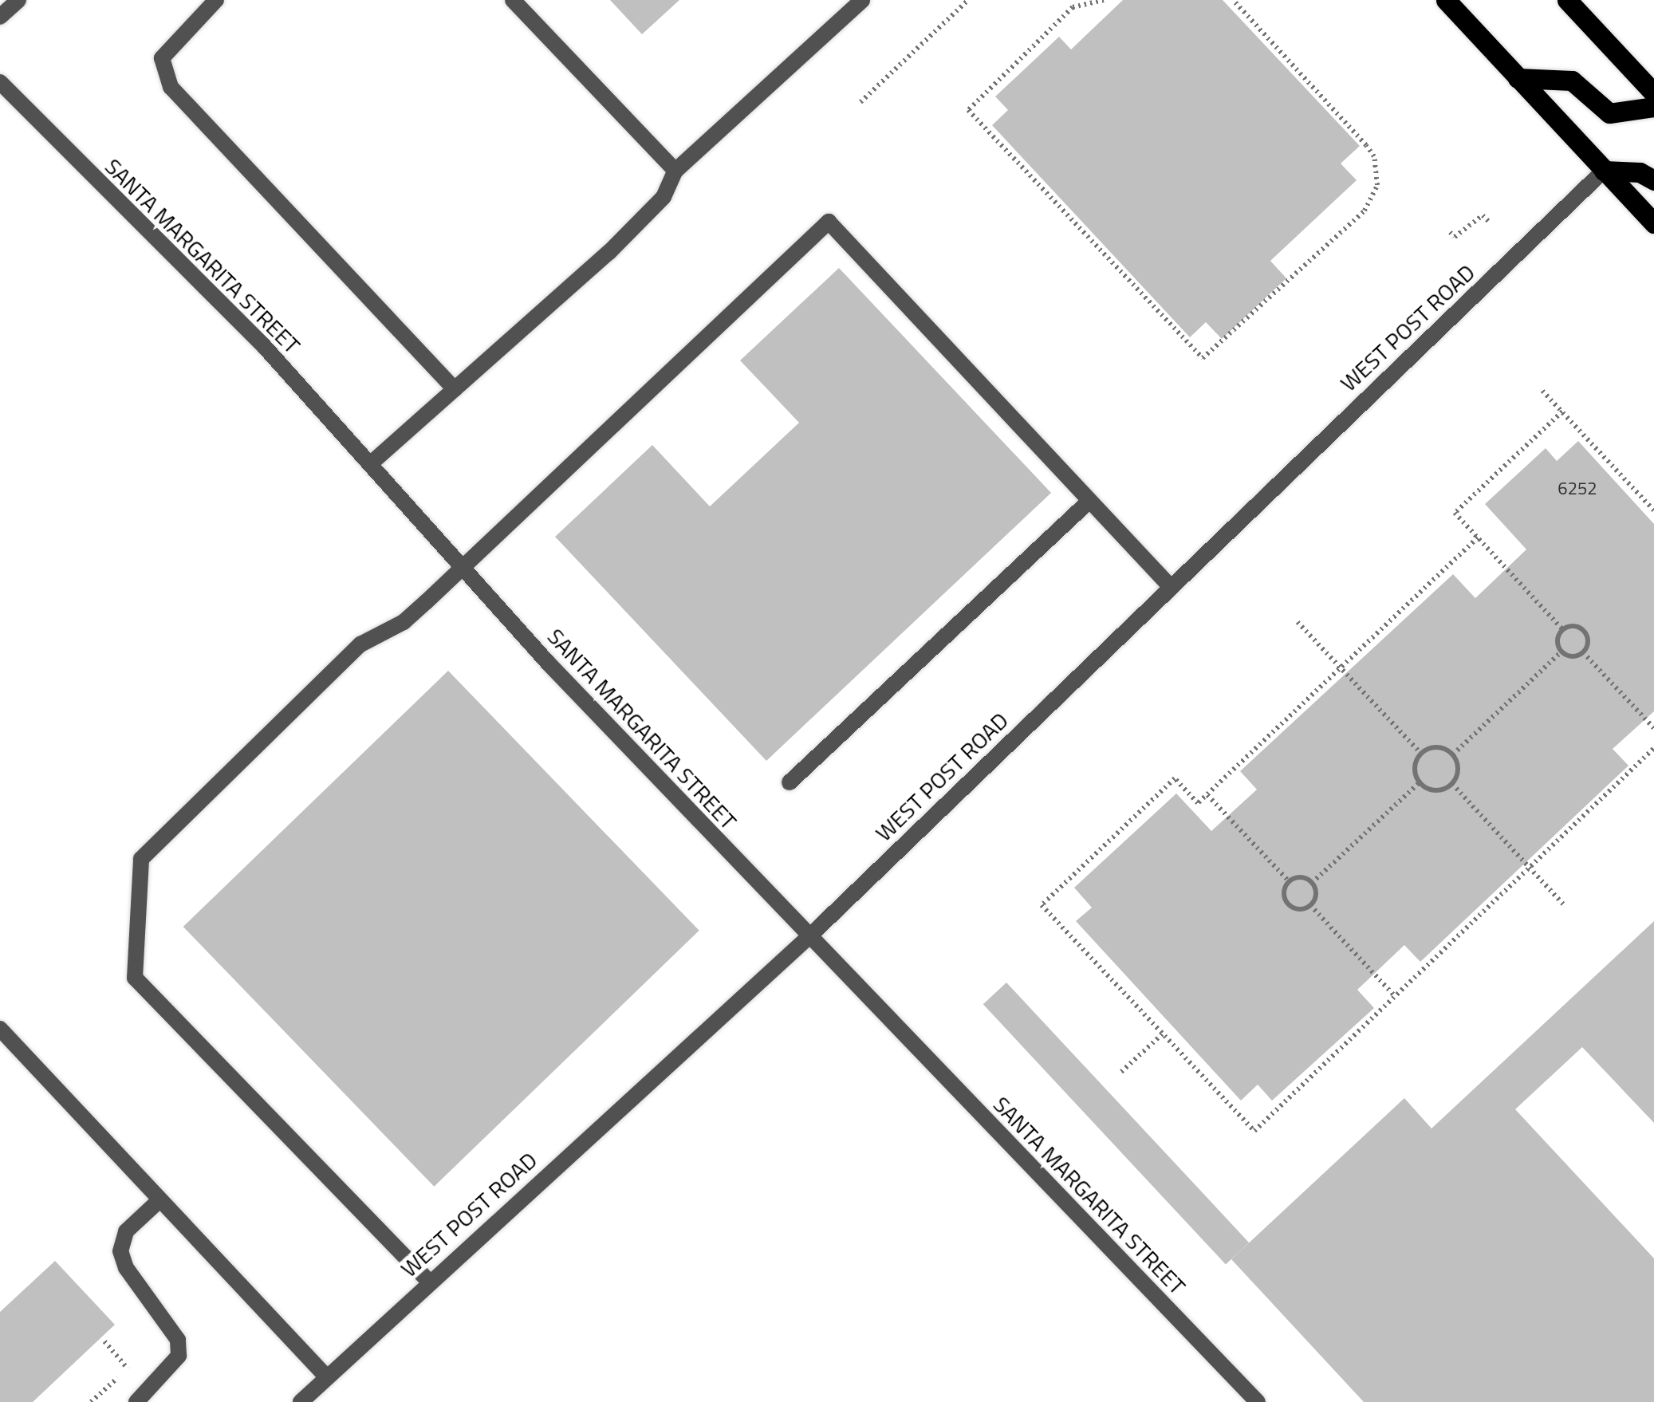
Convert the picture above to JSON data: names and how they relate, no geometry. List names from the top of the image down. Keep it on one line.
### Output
{"streets":{"street":["SANTA MARGARITA STREET","WEST POST ROAD"]},"crossings":[["SANTA MARGARITA STREET","WEST POST ROAD"]],"house_numbers":["6252"]}
